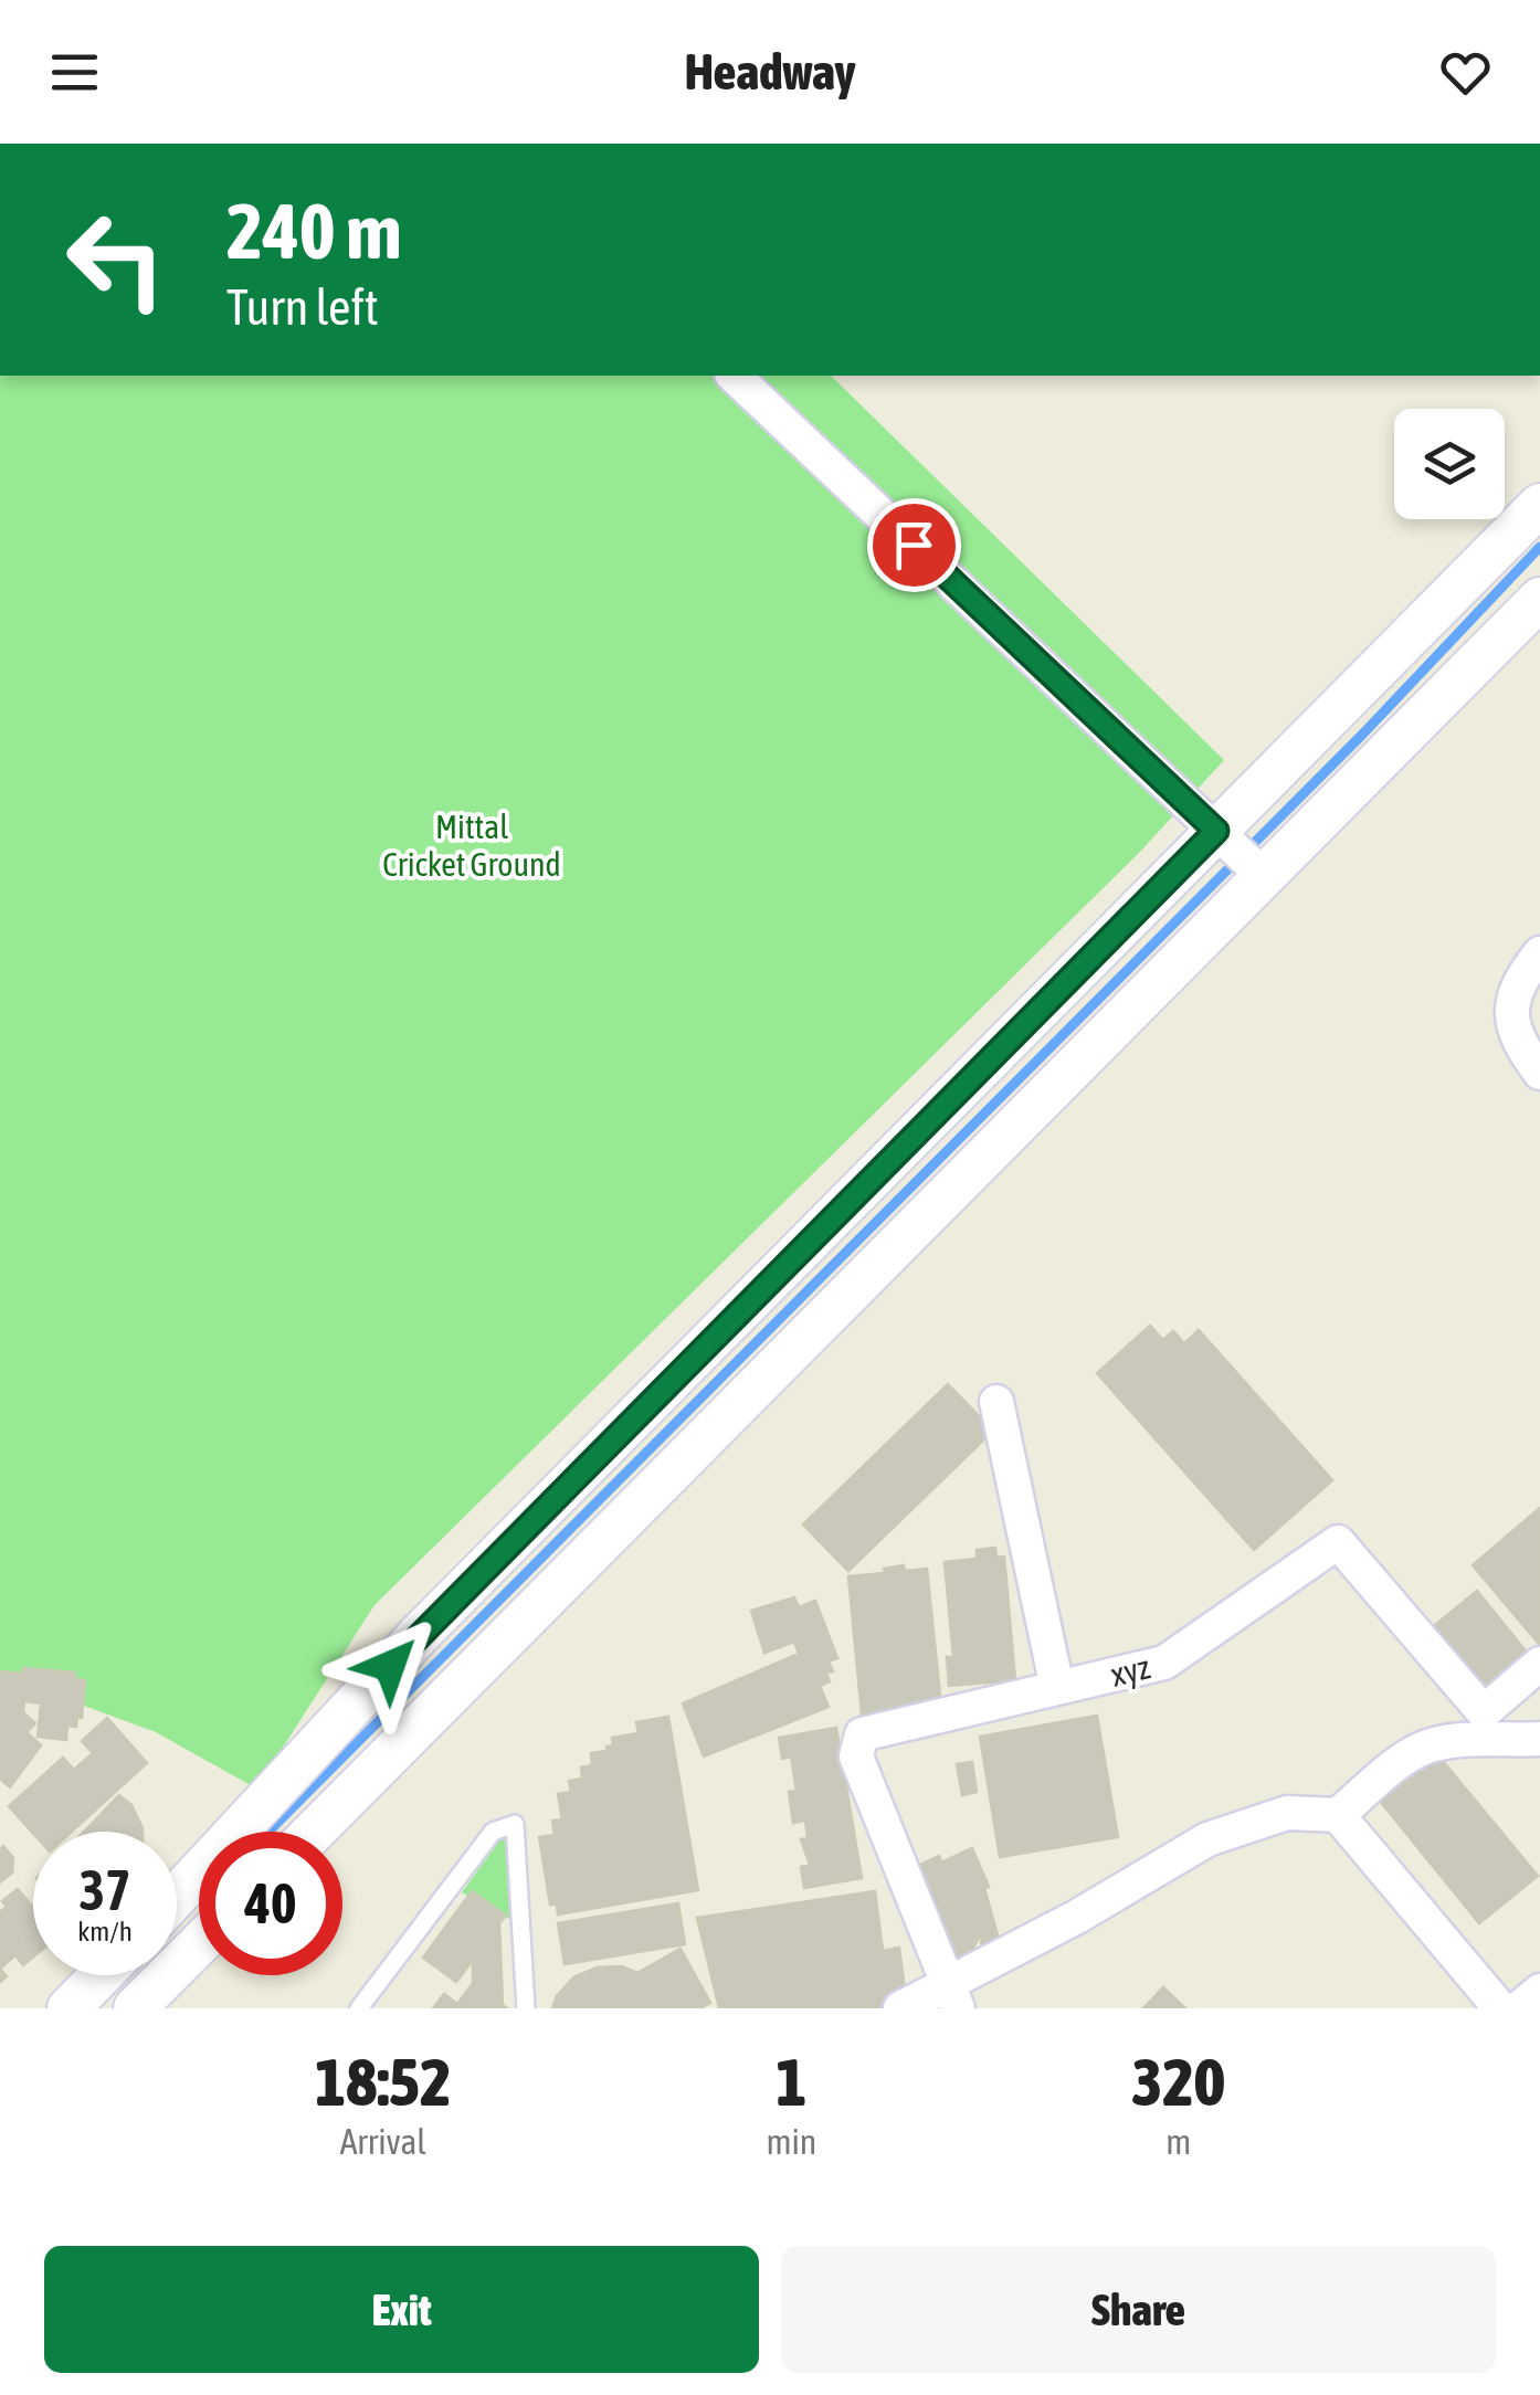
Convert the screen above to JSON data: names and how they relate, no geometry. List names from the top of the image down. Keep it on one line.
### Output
{"streets":{"street":["xyz"]},"parks":["Mittal Cricket Ground"],"page":{"header":"Headway","turn":["240 m","Turn left"],"speed":"37 km/h","limit":"40","eta":["18:52","Arrival","1","min","320","m"],"buttons":["Exit","Share"]}}
